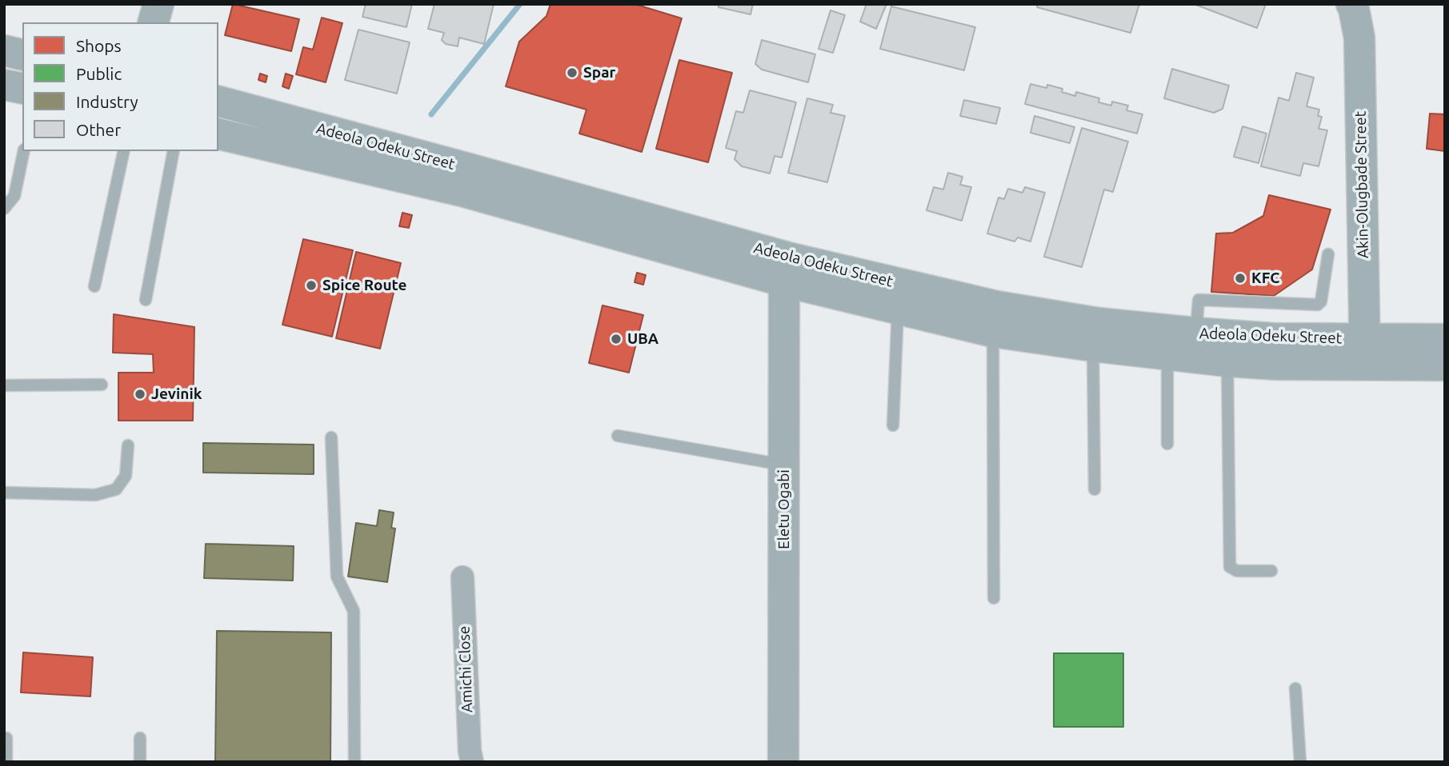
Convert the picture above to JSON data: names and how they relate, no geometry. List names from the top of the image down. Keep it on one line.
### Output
{"streets":{"main road":["Adeola Odeku Street","Akin-Olugbade Street","Eletu Ogabi"],"street":["Amichi Close"]},"crossings":[["Adeola Odeku Street","Akin-Olugbade Street"],["Adeola Odeku Street","Eletu Ogabi"]],"places":["Spar","KFC","Spice Route","UBA","Jevinik"],"legend":["Shops","Public","Industry","Other"]}
